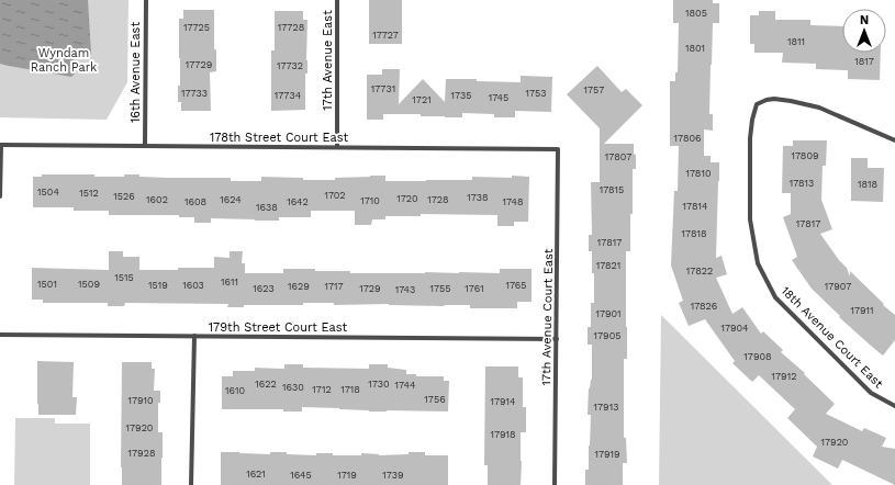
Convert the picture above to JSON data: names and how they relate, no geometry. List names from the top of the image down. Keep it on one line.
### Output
{"streets":{"street":["17th Avenue East","16th Avenue East","178th Street Court East","17th Avenue Court East","179th Street Court East","18th Avenue Court East"]},"crossings":[["17th Avenue East","178th Street Court East"],["16th Avenue East","178th Street Court East"],["178th Street Court East","17th Avenue Court East"],["17th Avenue Court East","179th Street Court East"]],"parks":["Wyndam Ranch Park"],"house_numbers":["1805","17725","17728","17727","1811","1801","1817","17729","17732","17731","1757","17733","1753","17734","1735","1745","1721","17806","17809","17807","17810","17813","1818","17815","1504","1512","1702","1526","1738","1720","1602","1624","1728","1710","1608","1642","1748","17814","1638","17817","17818","17817","17821","17822","1515","1611","1501","1509","1519","1603","1765","1629","1717","17907","1623","1729","1755","1761","1743","17826","17911","17901","17904","17905","17908","17912","1622","1730","1744","1630","1712","1718","1610","1756","17910","17914","17913","17920","17918","17920","17928","17919","1621","1645","1719","1739"],"north":"top"}
